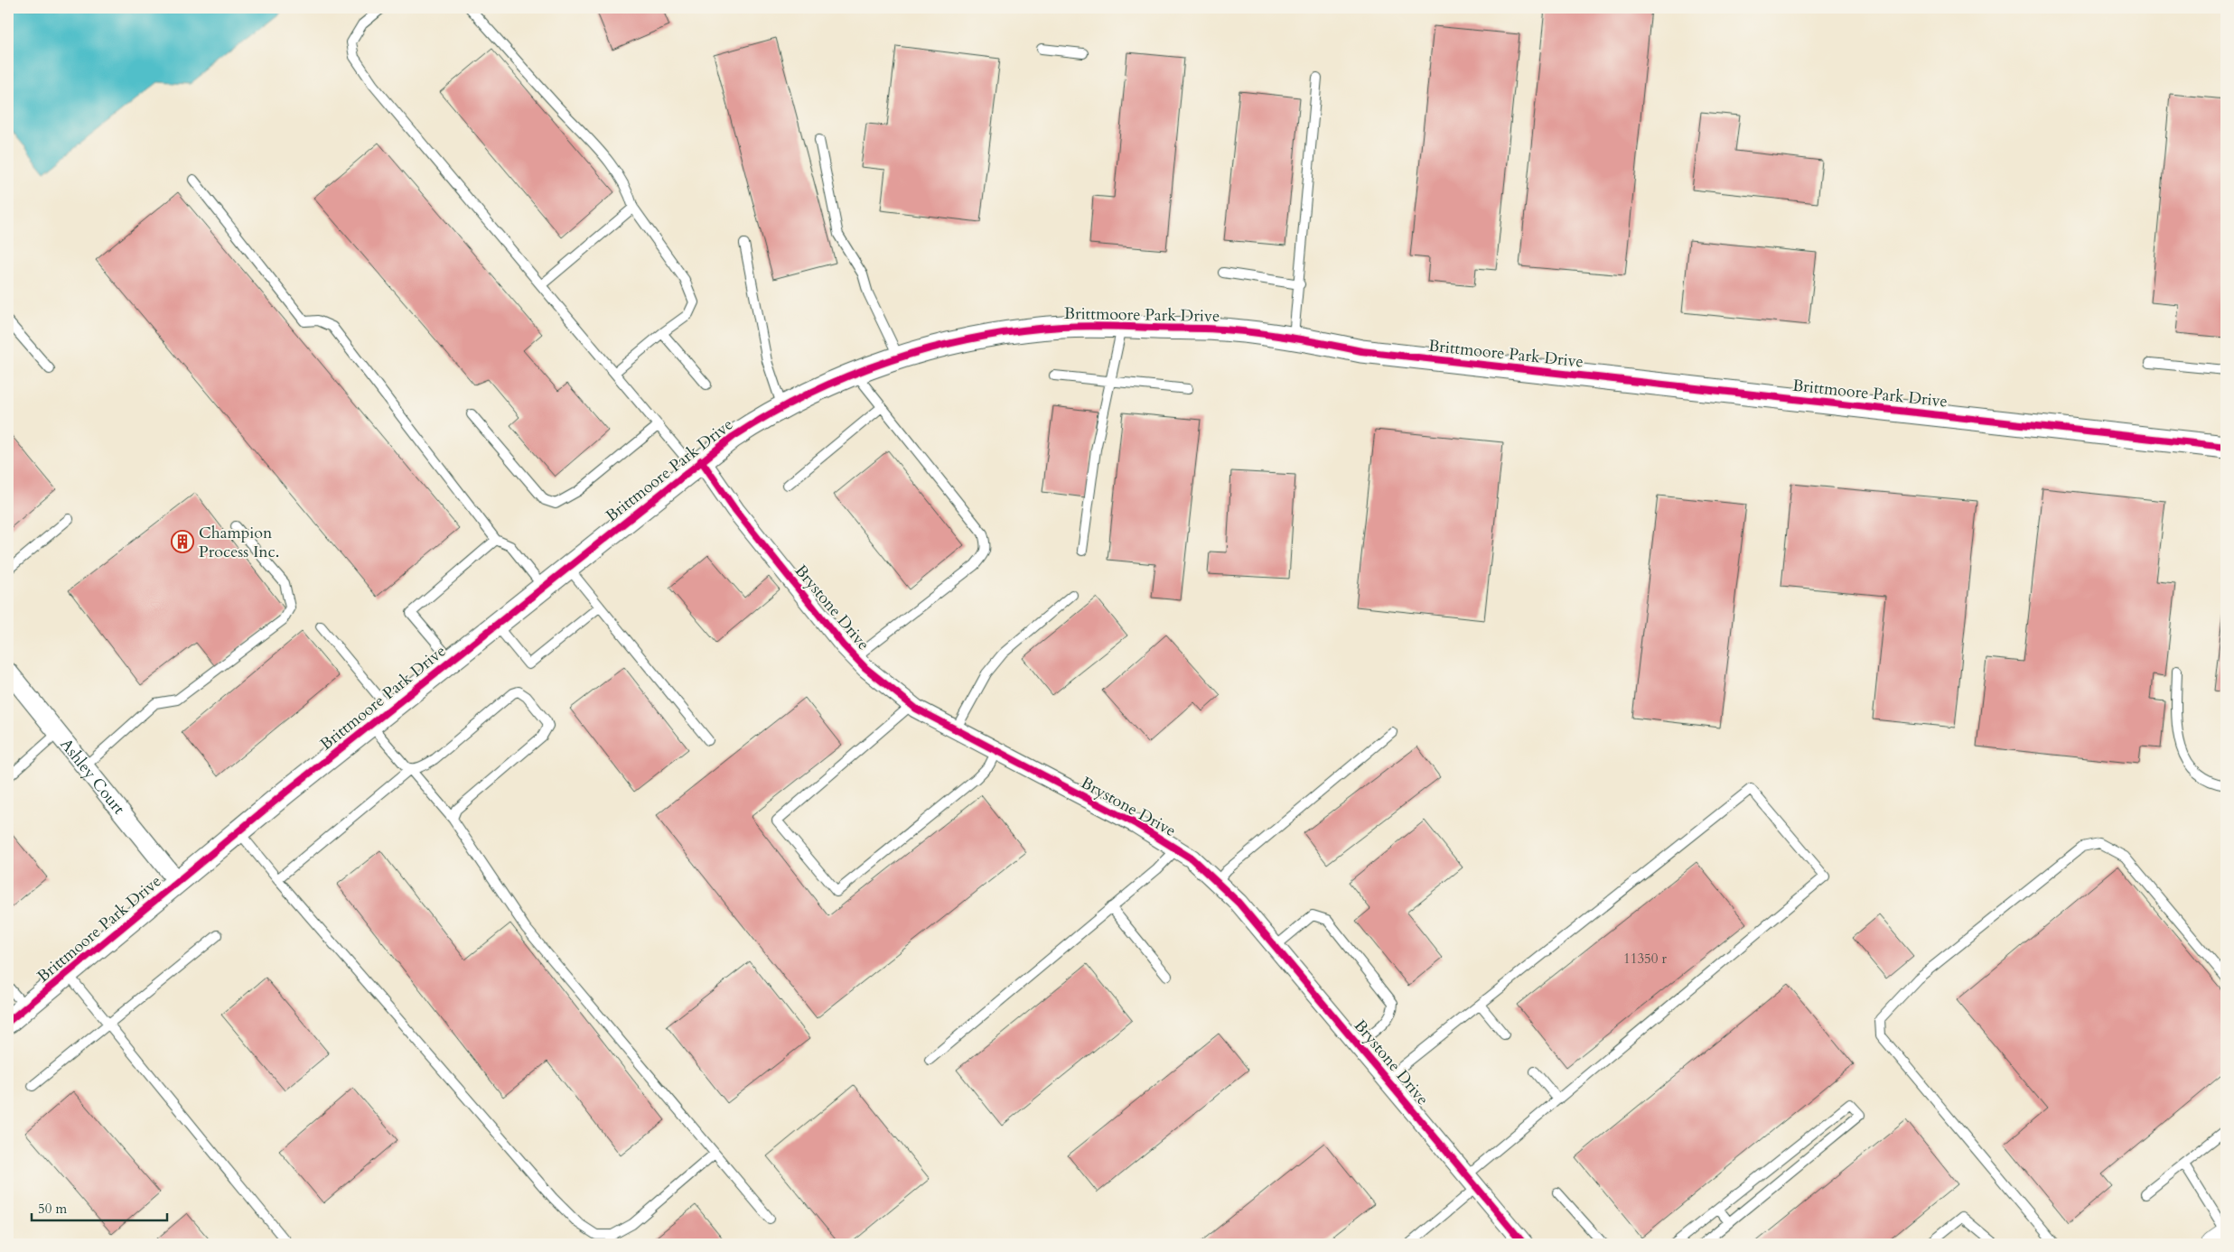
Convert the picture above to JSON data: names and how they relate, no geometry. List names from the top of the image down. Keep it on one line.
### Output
{"streets":{"street":["Brittmoore Park Drive","Brystone Drive","Ashley Court"]},"crossings":[["Brittmoore Park Drive","Brystone Drive"],["Brittmoore Park Drive","Ashley Court"]],"places":{"building":["Champion Process Inc."]},"house_numbers":["11350 r"],"scale_bar":"50 m"}
